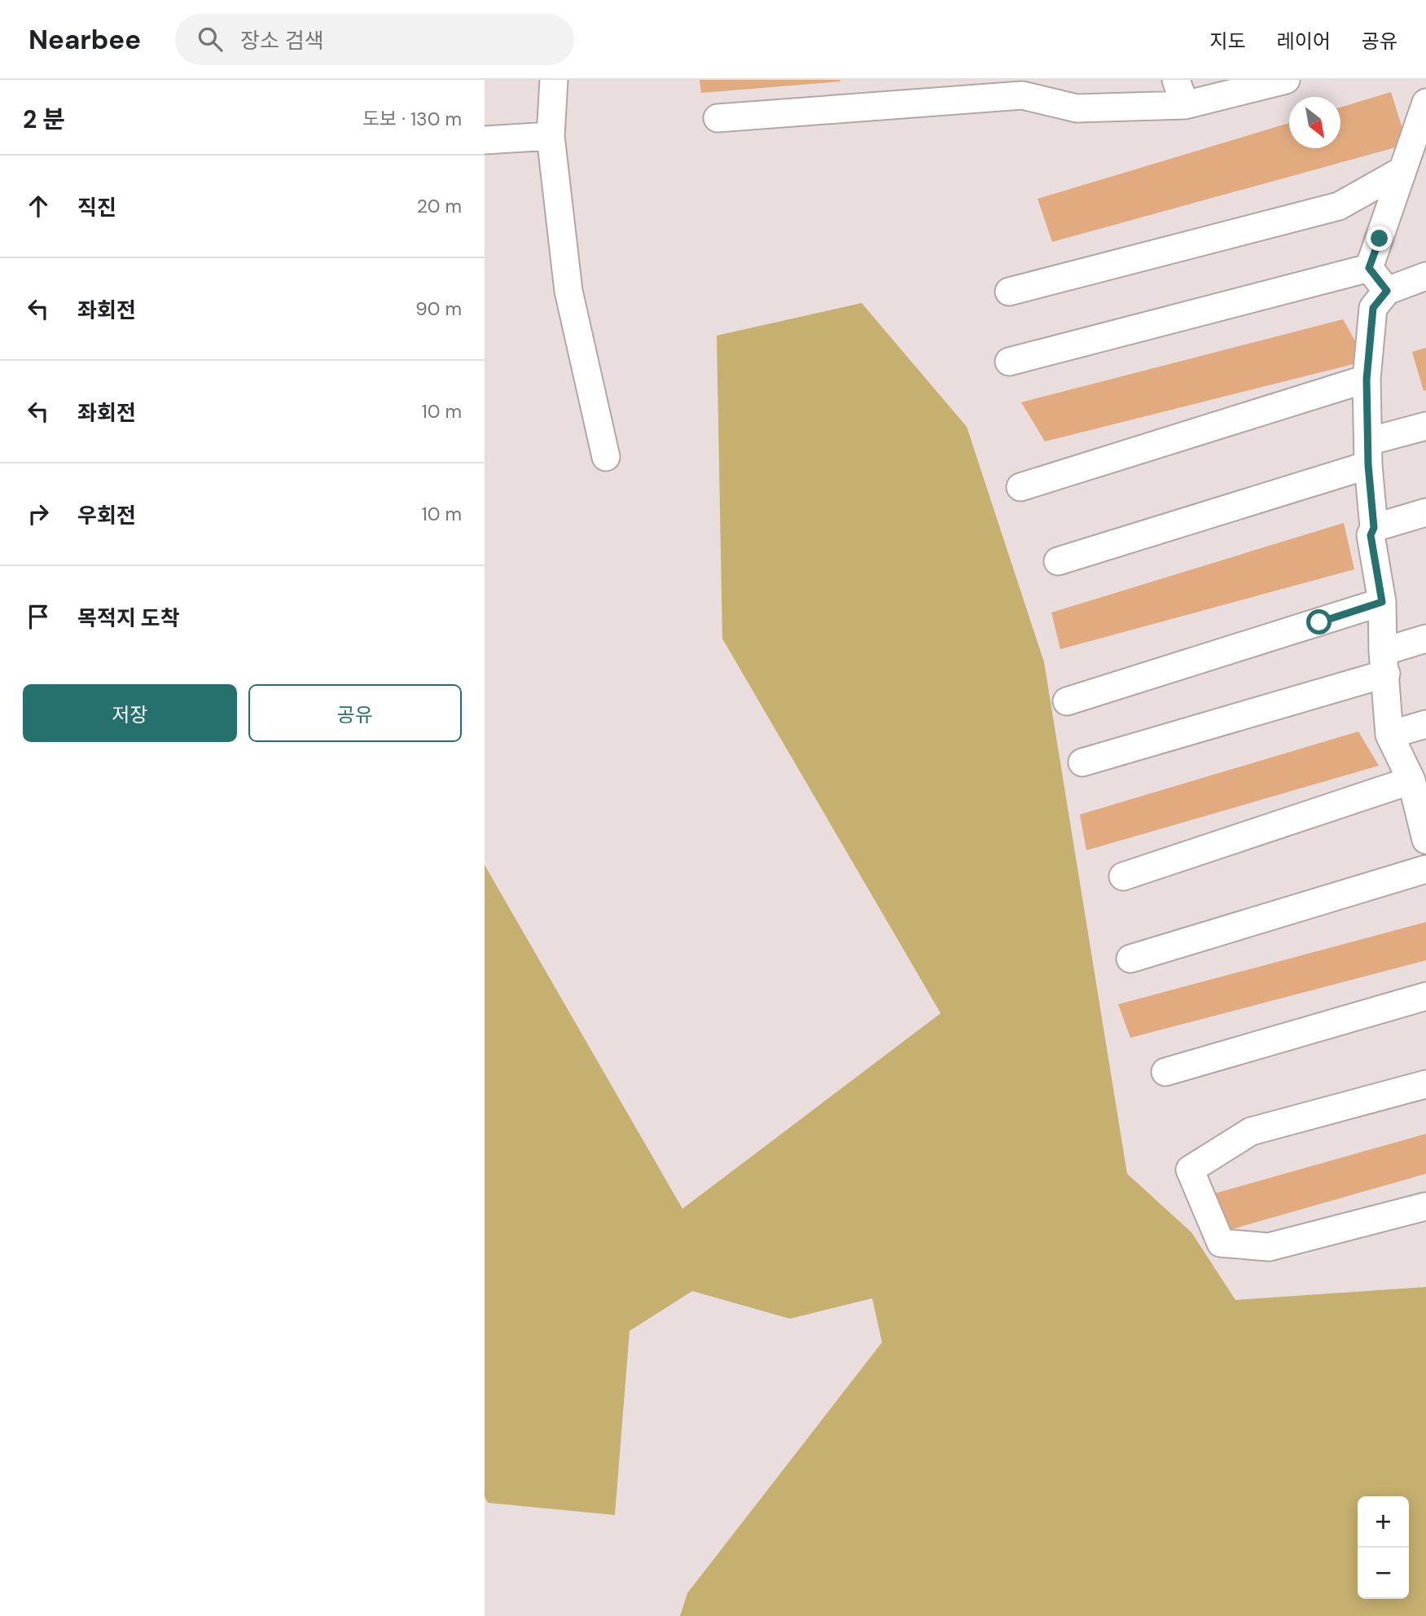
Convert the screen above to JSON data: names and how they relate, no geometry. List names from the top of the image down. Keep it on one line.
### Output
{"north":"bottom right","page":{"header":"Nearbee","search":"장소 검색","nav":["지도","레이어","공유"],"heading":["2 분","도보 · 130 m"],"list":[["직진","20 m"],["좌회전","90 m"],["좌회전","10 m"],["우회전","10 m"],"목적지 도착"],"buttons":["저장","공유"],"map_buttons":["+","−"]}}
